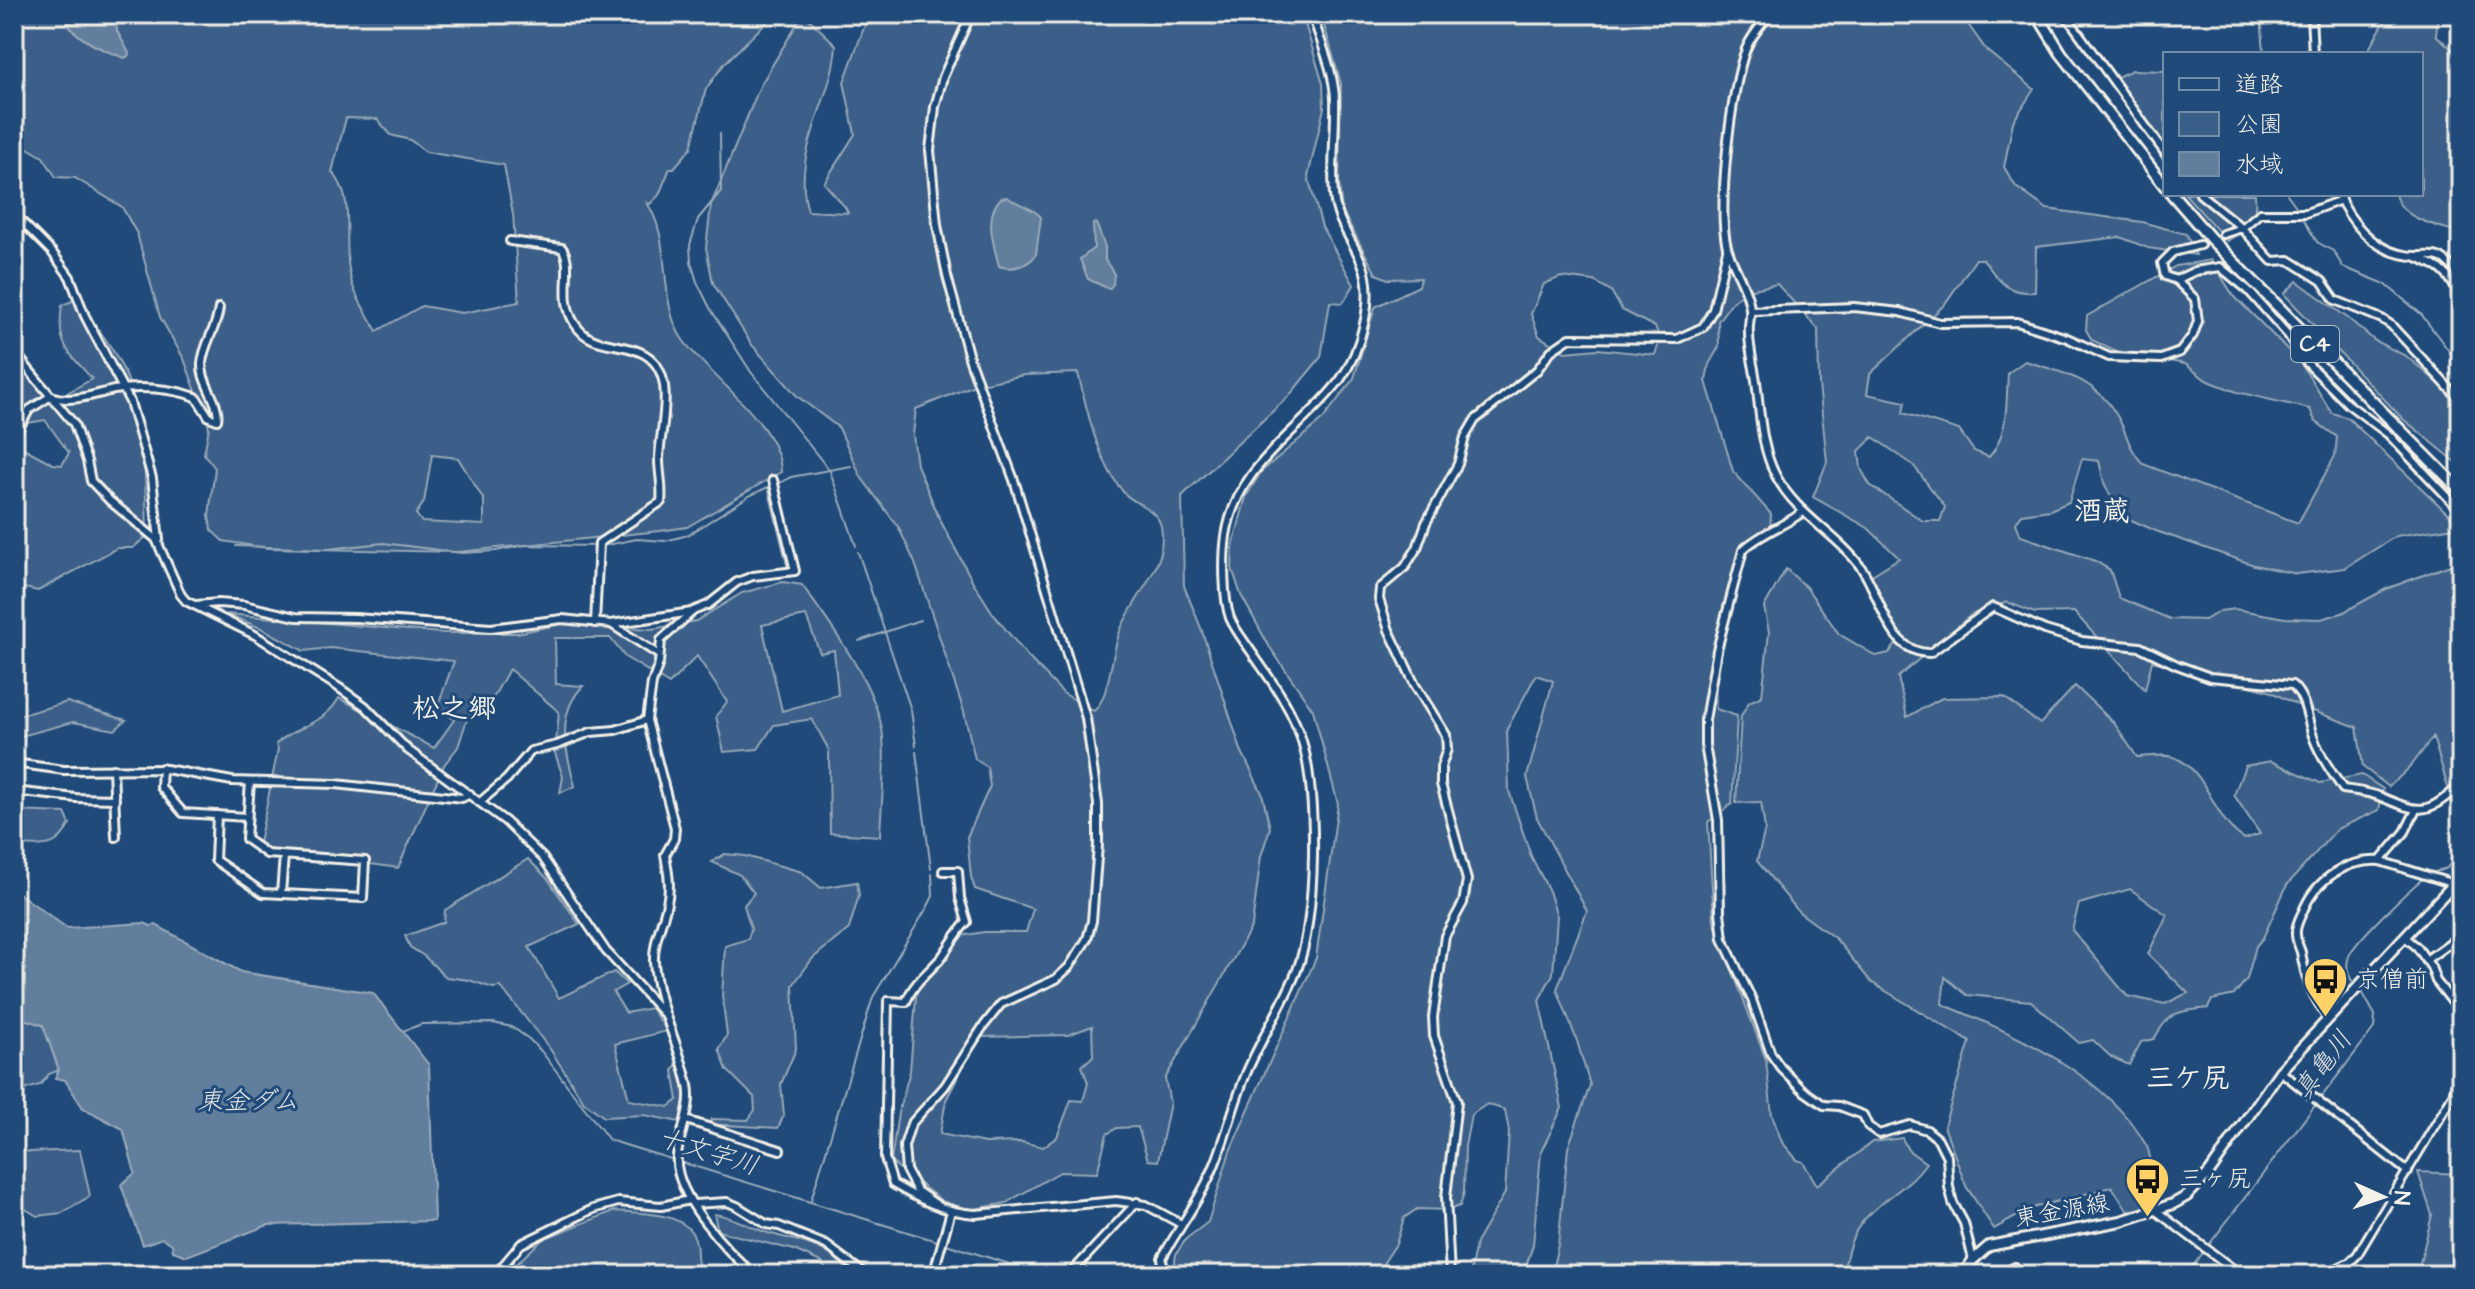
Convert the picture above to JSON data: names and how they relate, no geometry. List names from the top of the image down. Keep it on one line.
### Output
{"streets":{"highway":["C4"],"main road":["東金源線"]},"districts":["酒蔵","松之郷","三ケ尻"],"water":["真亀川","東金ダム","十文字川"],"places":{"bus stop":["京僧前","三ヶ尻"]},"legend":["道路","公園","水域"],"north":"right"}
